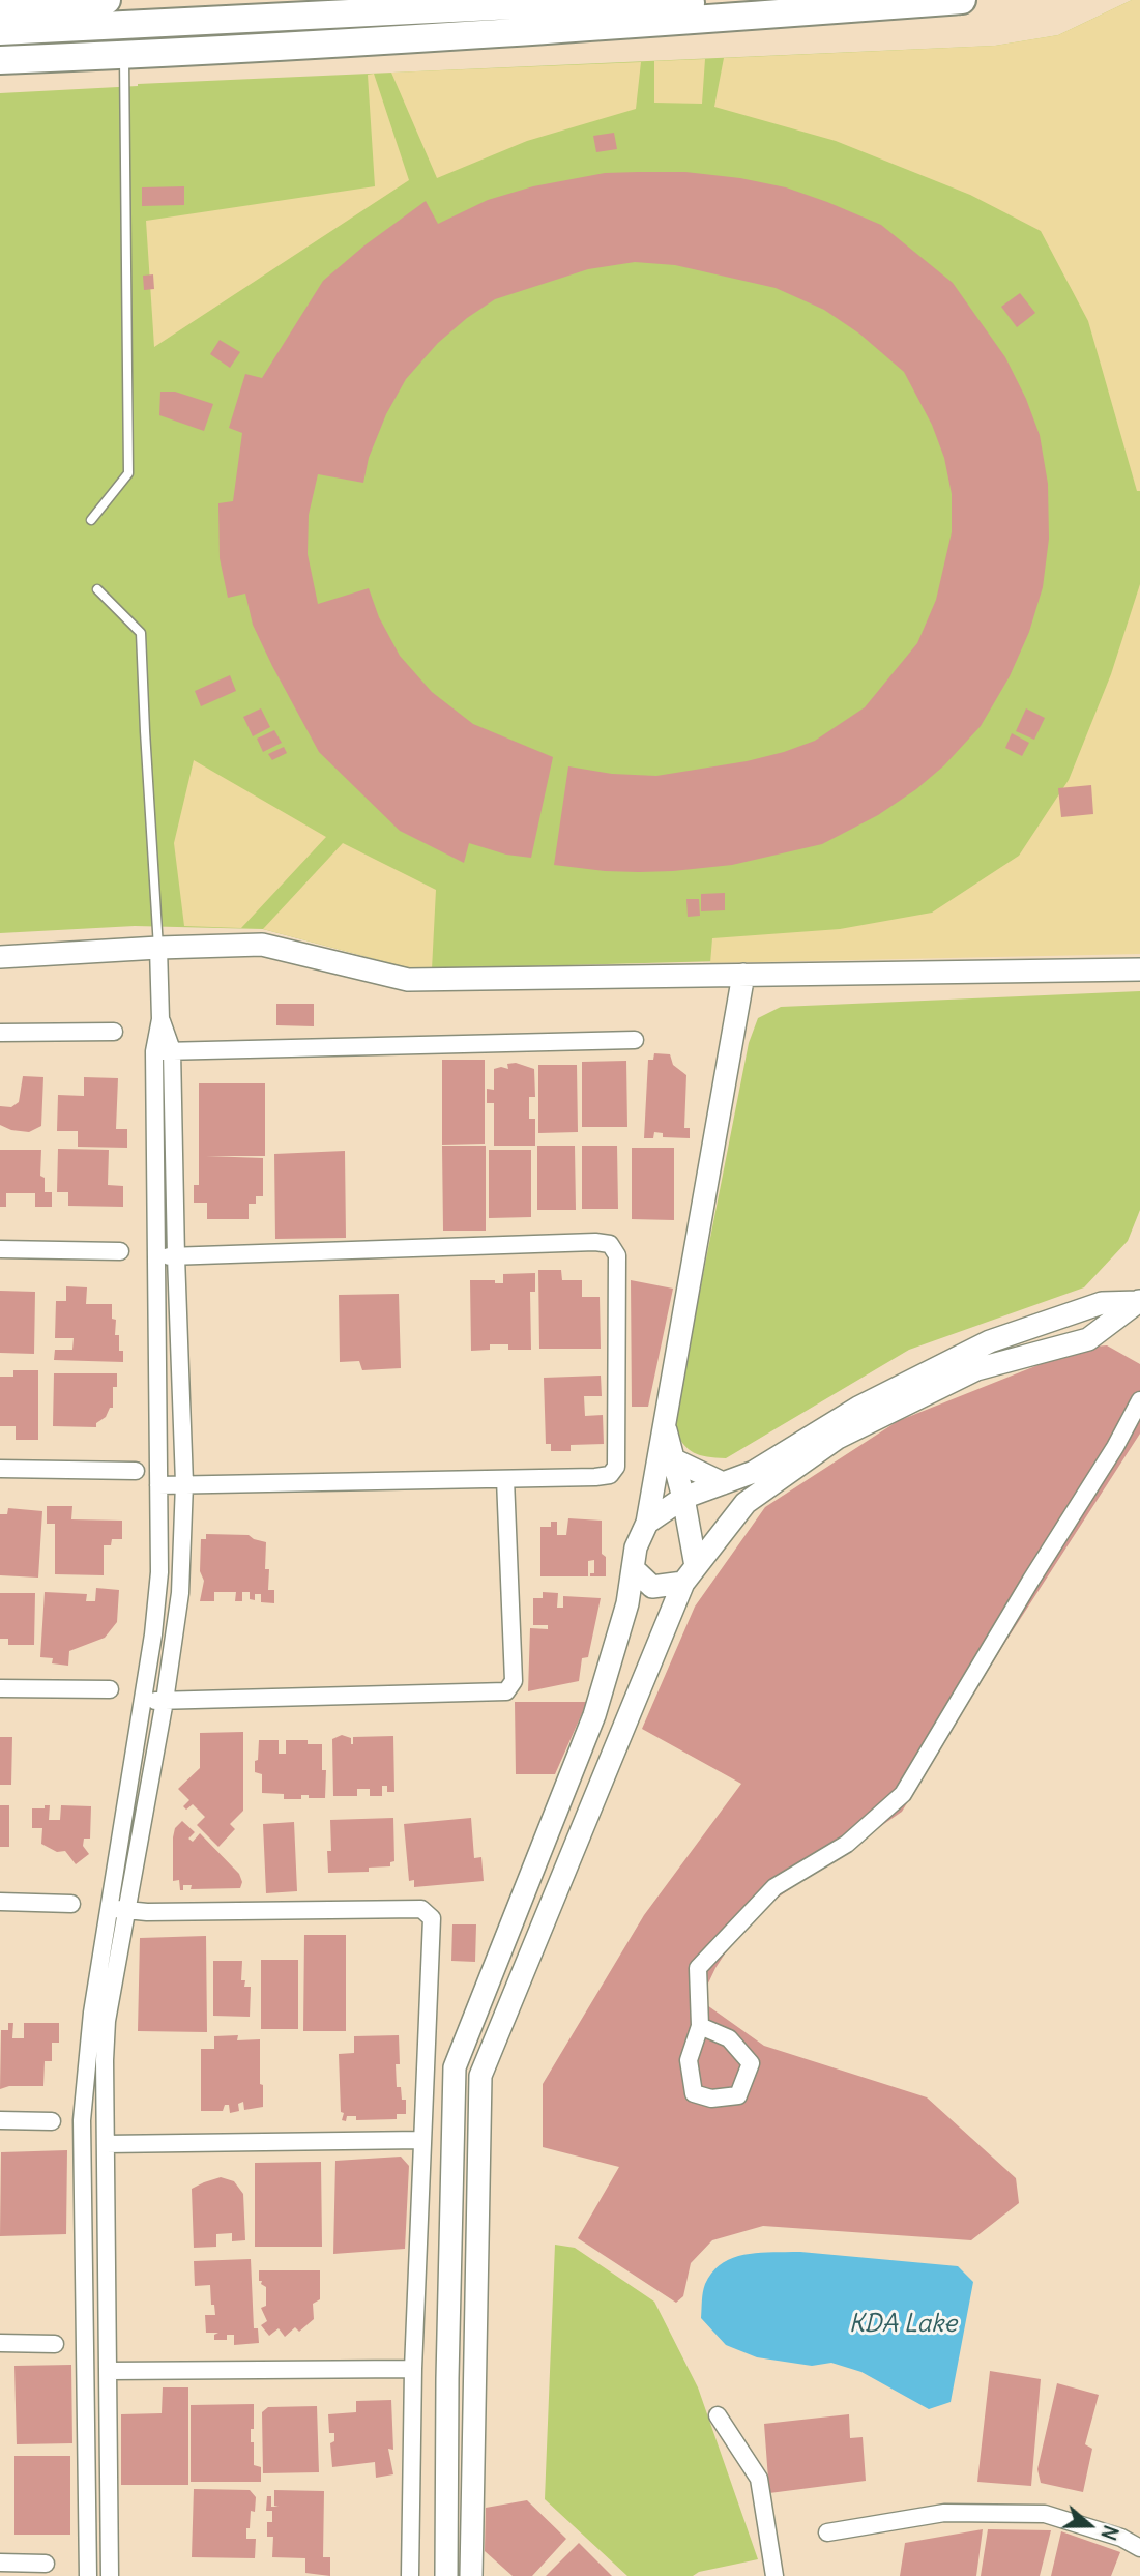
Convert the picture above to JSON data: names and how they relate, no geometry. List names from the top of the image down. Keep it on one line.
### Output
{"water":["KDA Lake"],"north":"right"}
